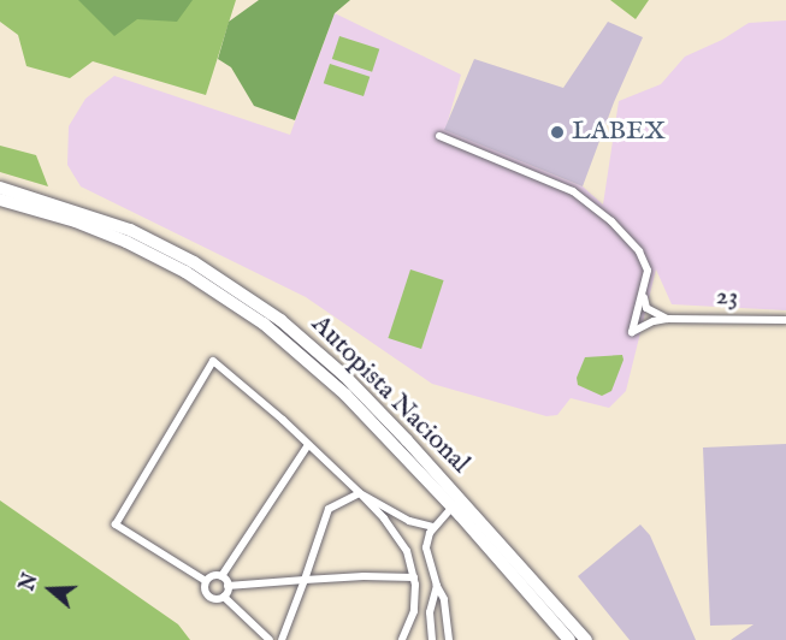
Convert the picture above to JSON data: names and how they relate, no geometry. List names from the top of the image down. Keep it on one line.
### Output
{"streets":{"highway":["Autopista Nacional"],"street":["23"]},"places":["LABEX"],"north":"left"}
